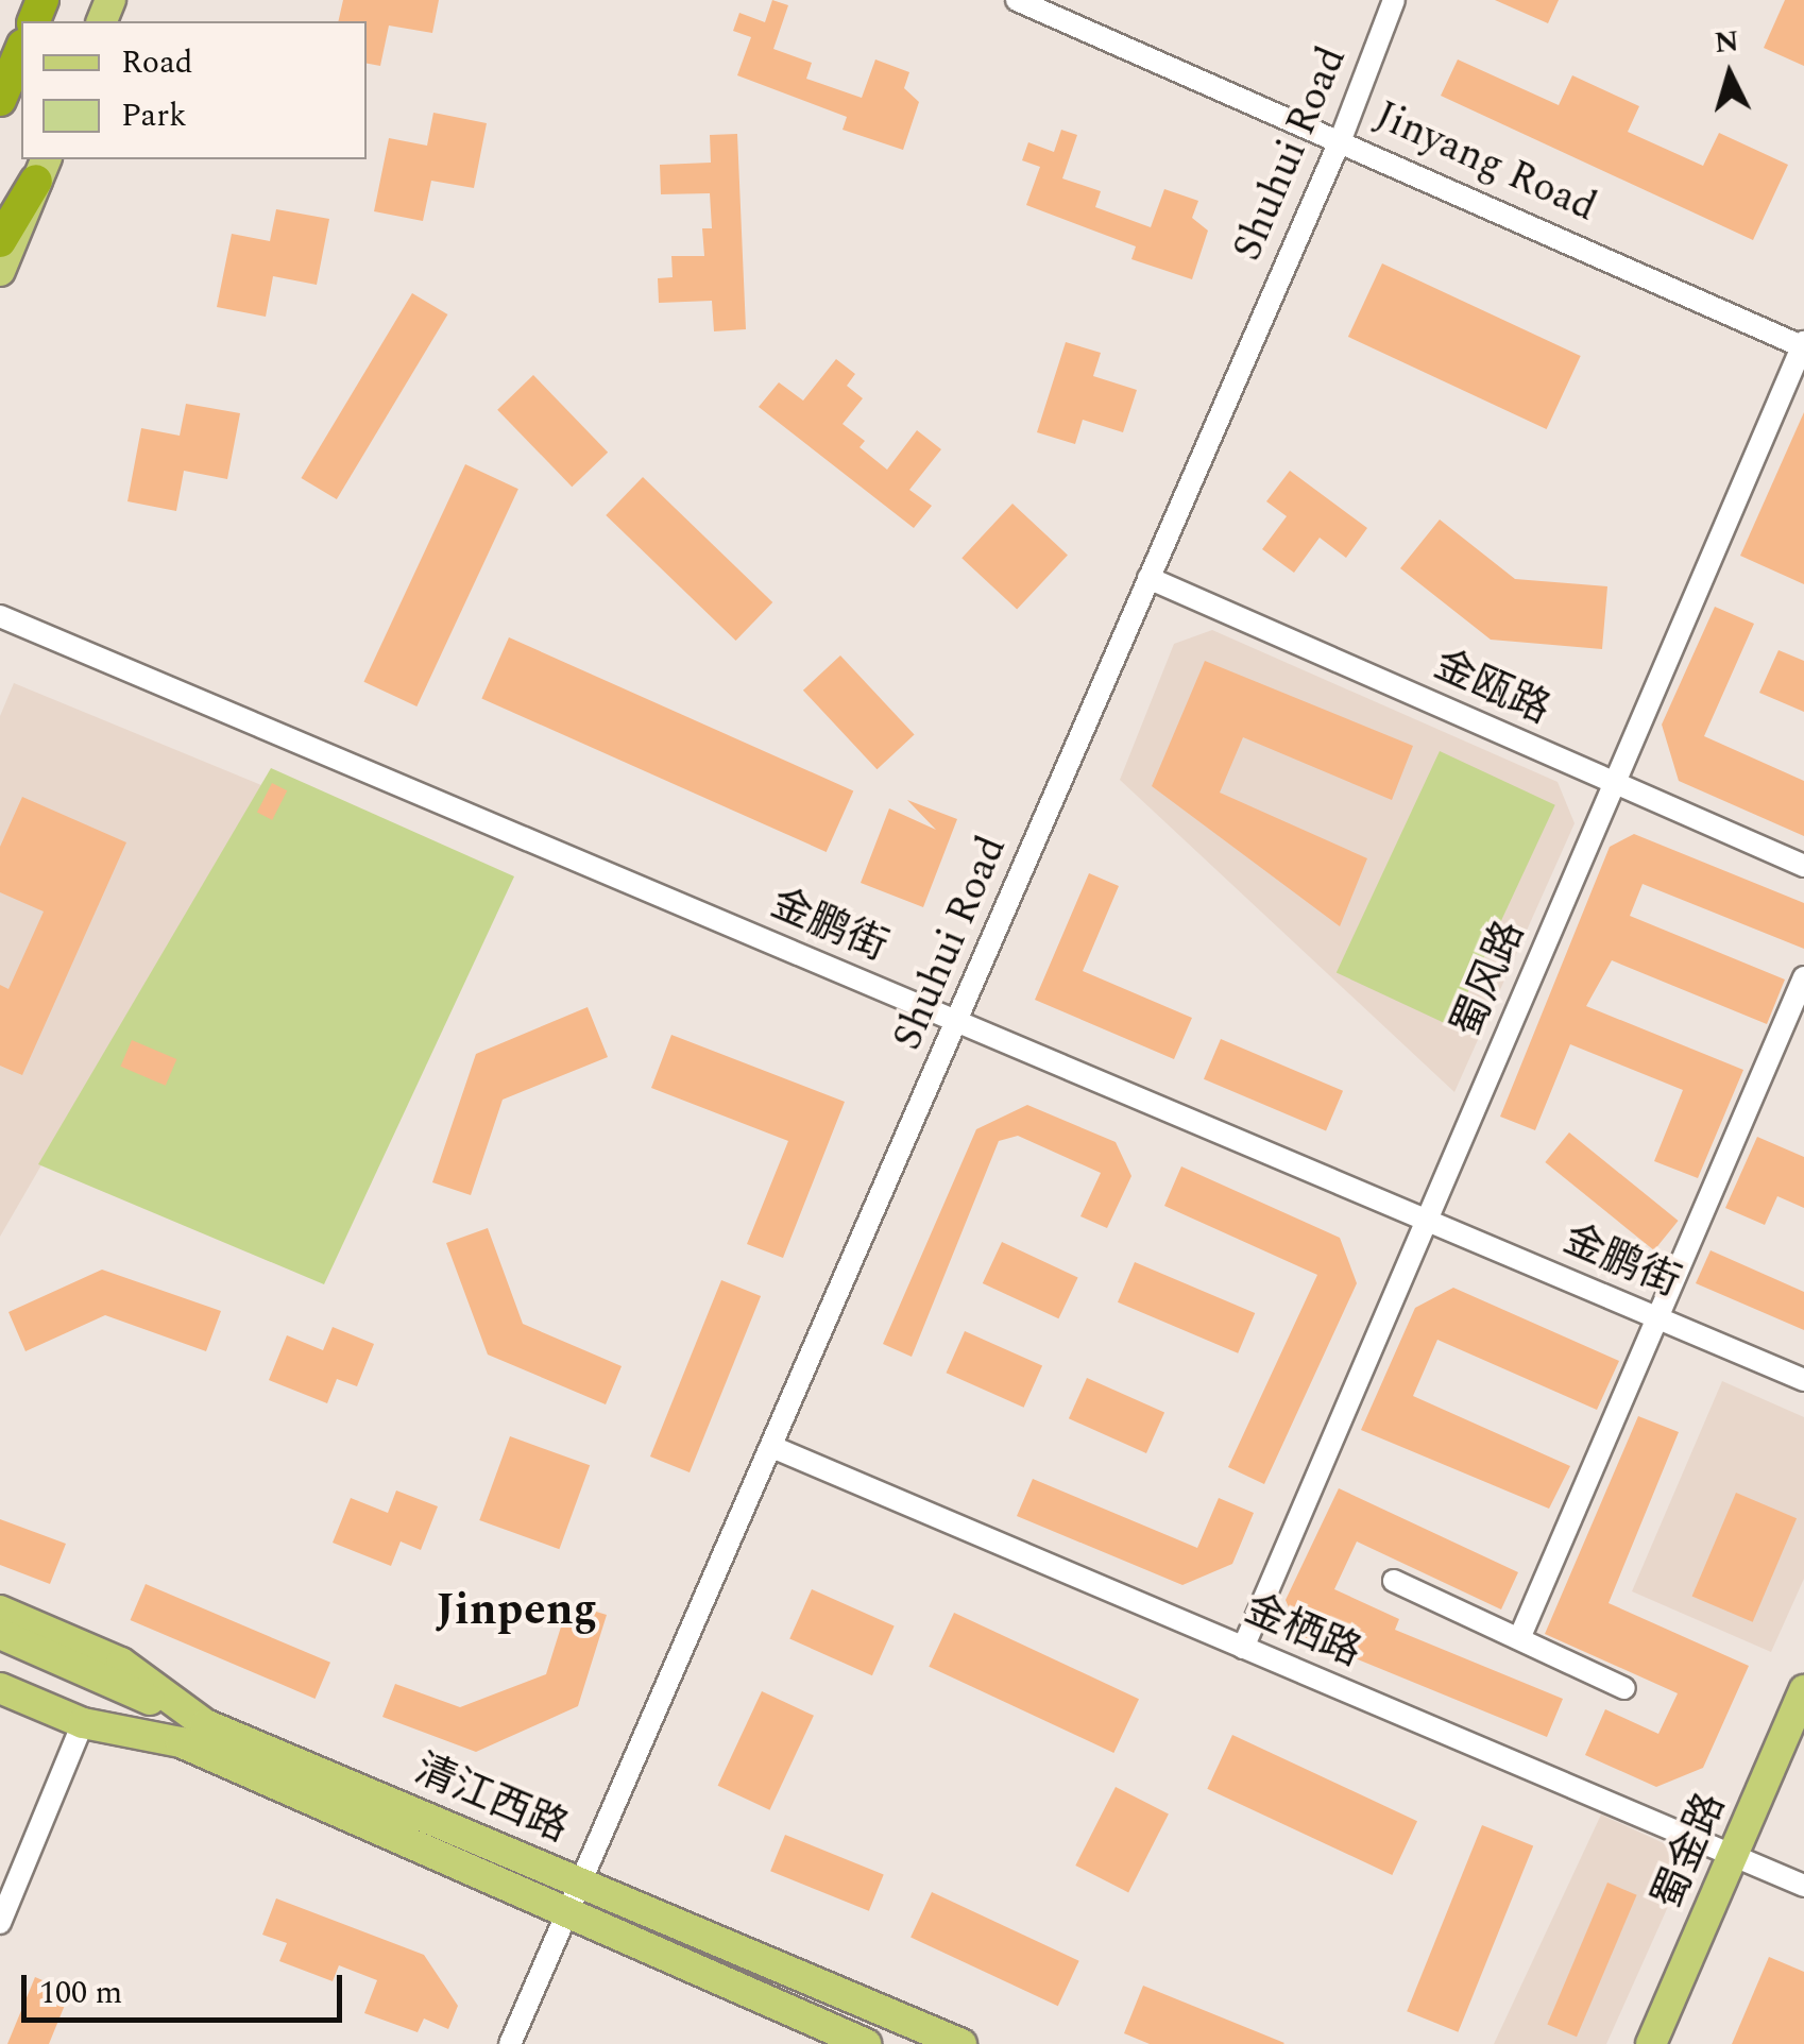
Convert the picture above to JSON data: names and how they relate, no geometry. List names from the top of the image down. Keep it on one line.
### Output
{"streets":{"main road":["清江西路","蜀金路"],"street":["Shuhui Road","Jinyang Road","金瓯路","金鹏街","蜀风路","金栖路"]},"crossings":[["Shuhui Road","Jinyang Road"],["Shuhui Road","金瓯路"],["Shuhui Road","金鹏街"],["Shuhui Road","金栖路"],["Shuhui Road","清江西路"],["Jinyang Road","蜀风路"],["金瓯路","蜀风路"],["金鹏街","蜀风路"],["蜀风路","金栖路"],["金栖路","蜀金路"]],"districts":["Jinpeng"],"legend":["Road","Park"],"scale_bar":"100 m","north":"top"}
